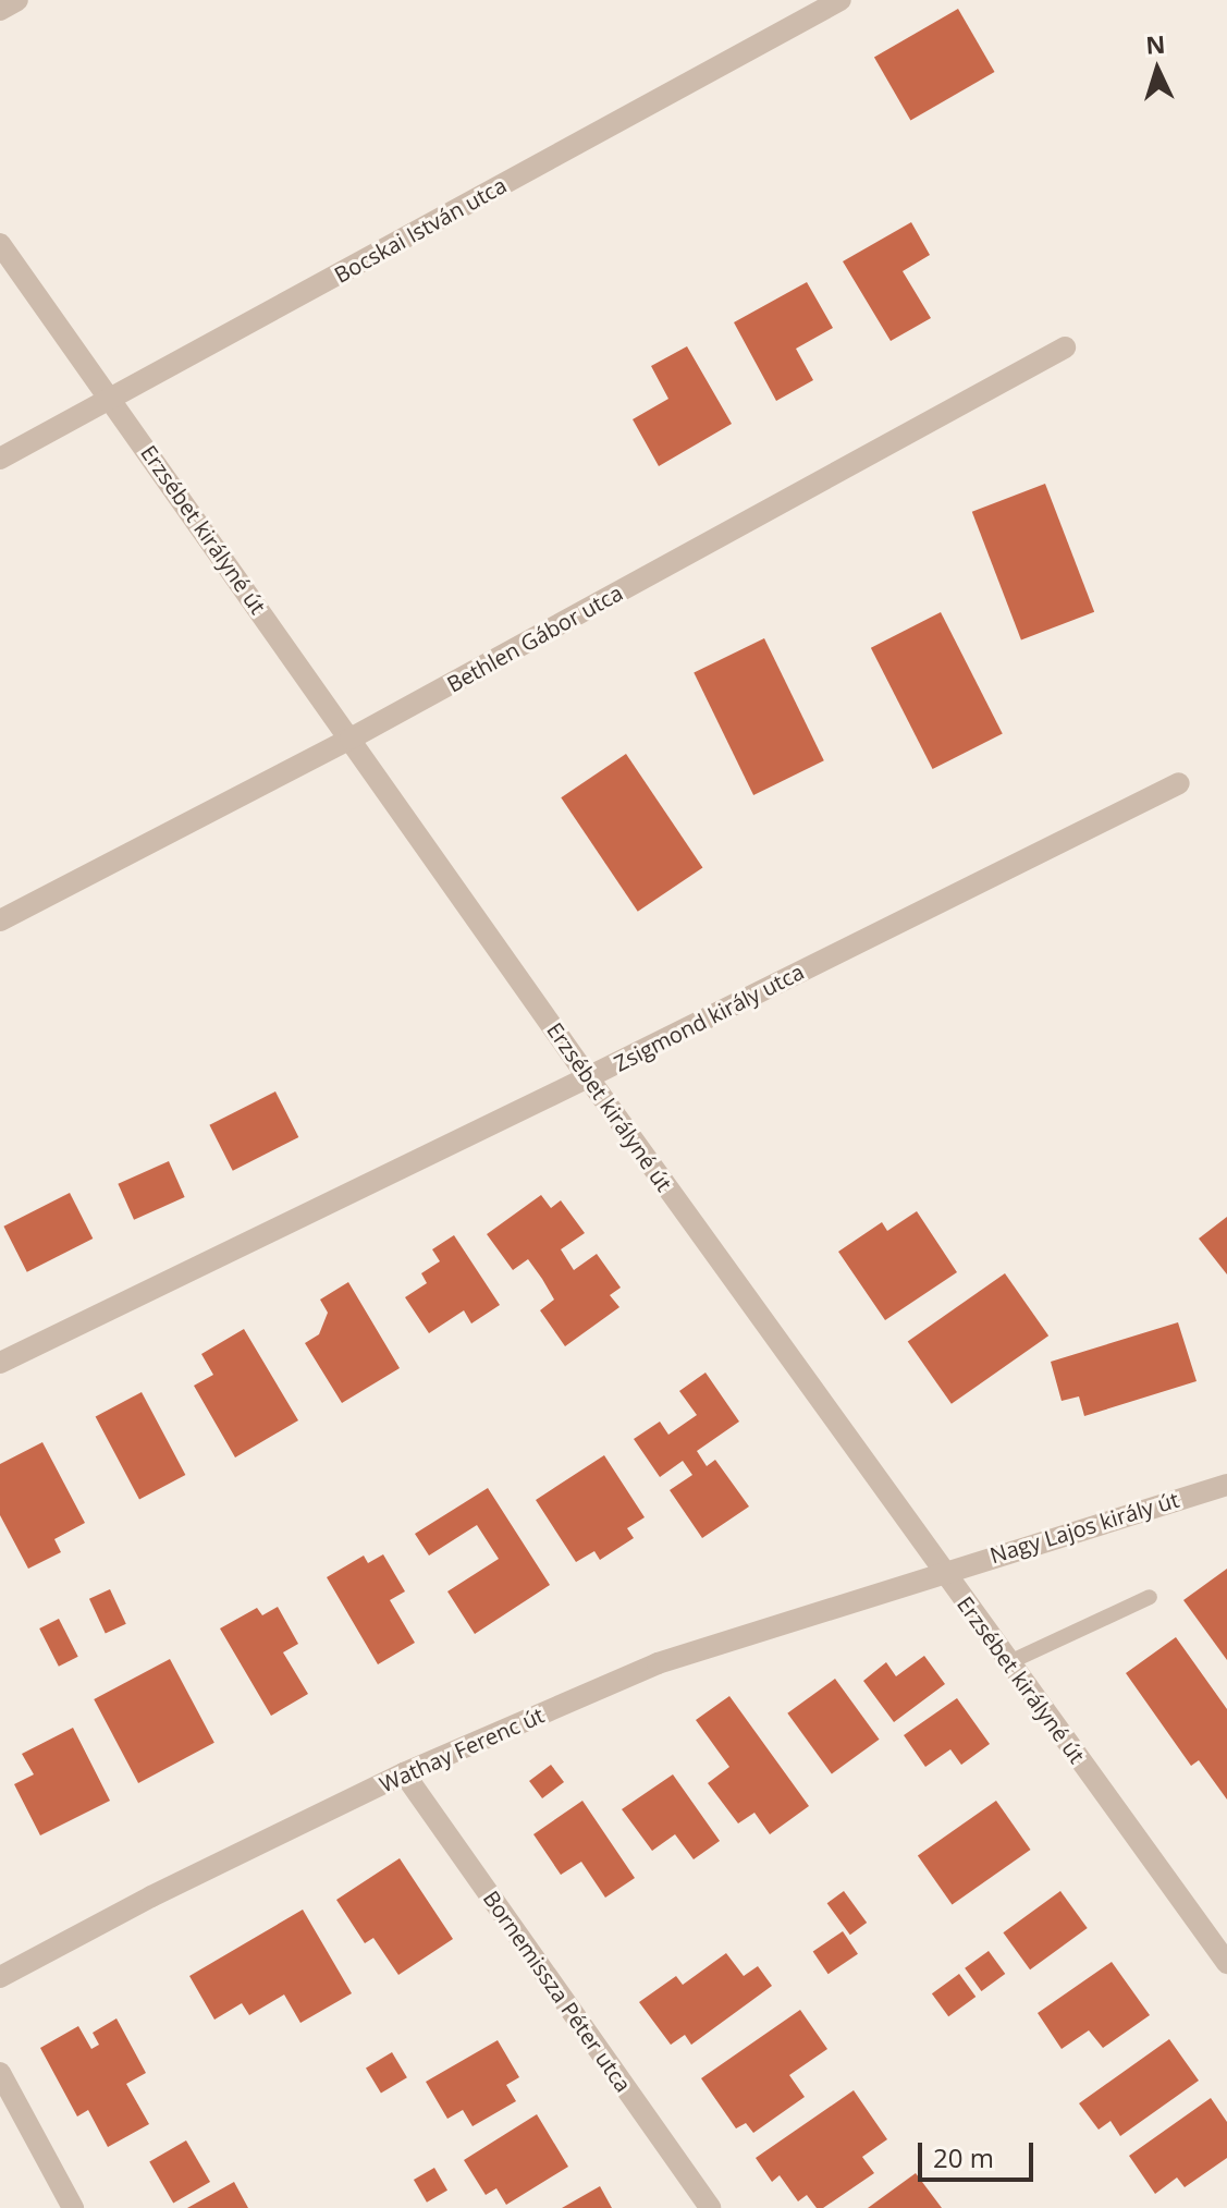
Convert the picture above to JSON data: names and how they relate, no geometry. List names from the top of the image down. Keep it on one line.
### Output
{"streets":{"street":["Bocskai István utca","Erzsébet királyné út","Bethlen Gábor utca","Zsigmond király utca","Nagy Lajos király út","Wathay Ferenc út","Bornemissza Péter utca"]},"crossings":[["Bocskai István utca","Erzsébet királyné út"],["Erzsébet királyné út","Bethlen Gábor utca"],["Erzsébet királyné út","Zsigmond király utca"],["Erzsébet királyné út","Nagy Lajos király út"],["Erzsébet királyné út","Wathay Ferenc út"],["Nagy Lajos király út","Wathay Ferenc út"],["Wathay Ferenc út","Bornemissza Péter utca"]],"scale_bar":"20 m","north":"top"}
